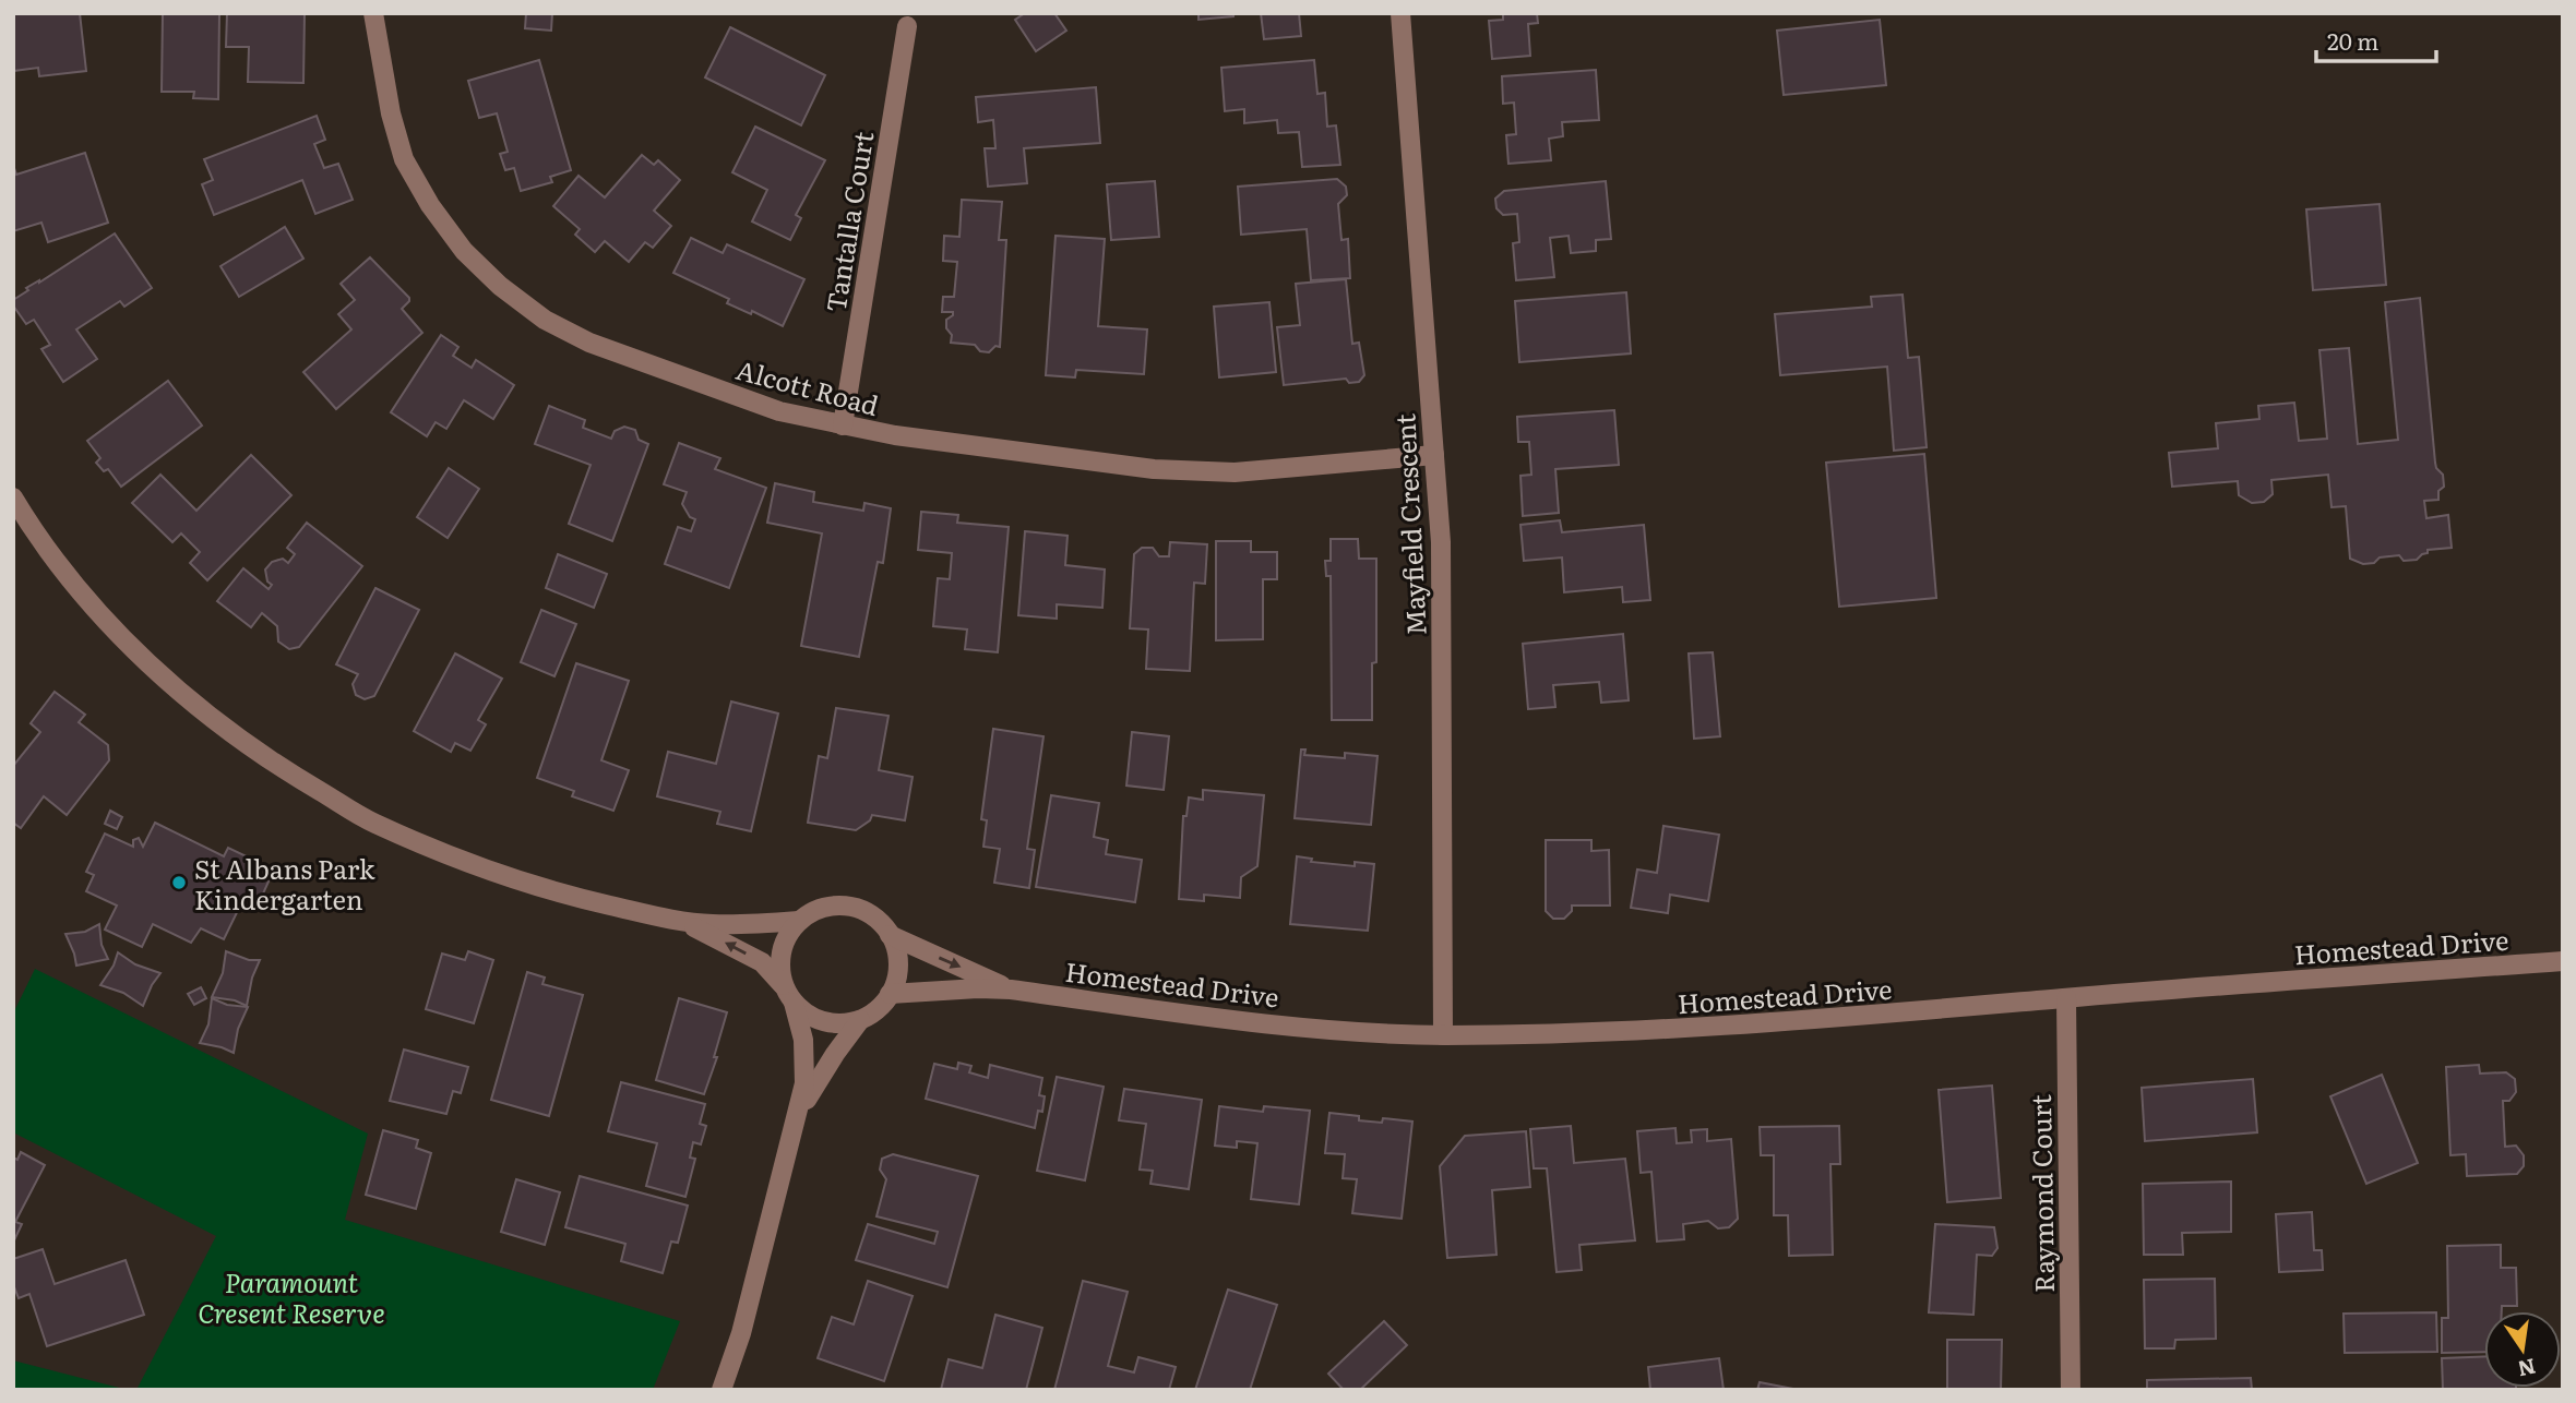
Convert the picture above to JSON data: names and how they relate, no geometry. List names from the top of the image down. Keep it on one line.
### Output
{"streets":{"street":["Tantalla Court","Alcott Road","Mayfield Crescent","Homestead Drive","Raymond Court"]},"crossings":[["Tantalla Court","Alcott Road"],["Alcott Road","Mayfield Crescent"],["Mayfield Crescent","Homestead Drive"],["Homestead Drive","Raymond Court"]],"parks":["Paramount Cresent Reserve"],"places":["St Albans Park Kindergarten"],"scale_bar":"20 m","north":"bottom"}
